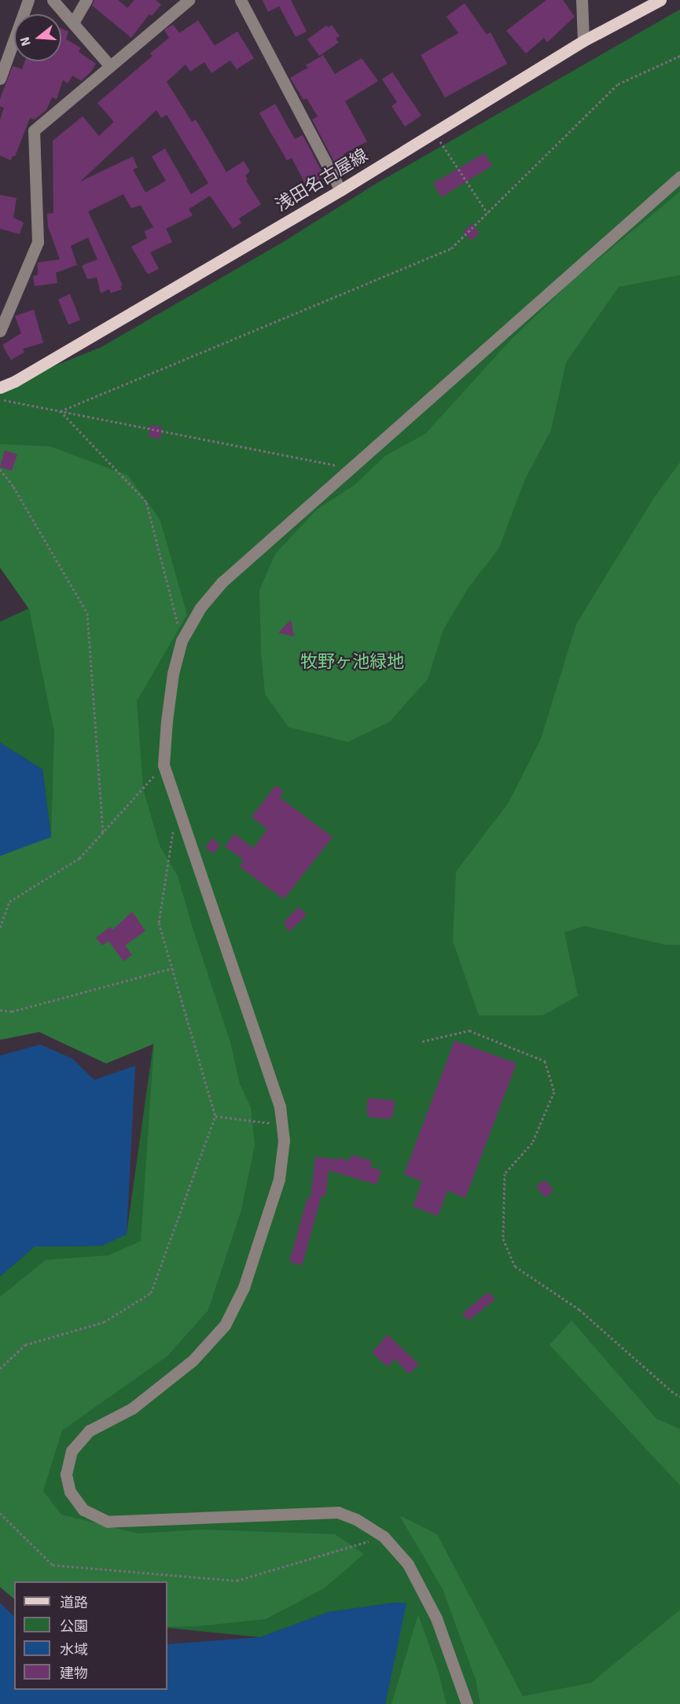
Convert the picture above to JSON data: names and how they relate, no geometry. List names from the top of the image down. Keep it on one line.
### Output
{"streets":{"main road":["浅田名古屋線"]},"parks":["牧野ヶ池緑地"],"legend":["道路","公園","水域","建物"],"north":"left"}
